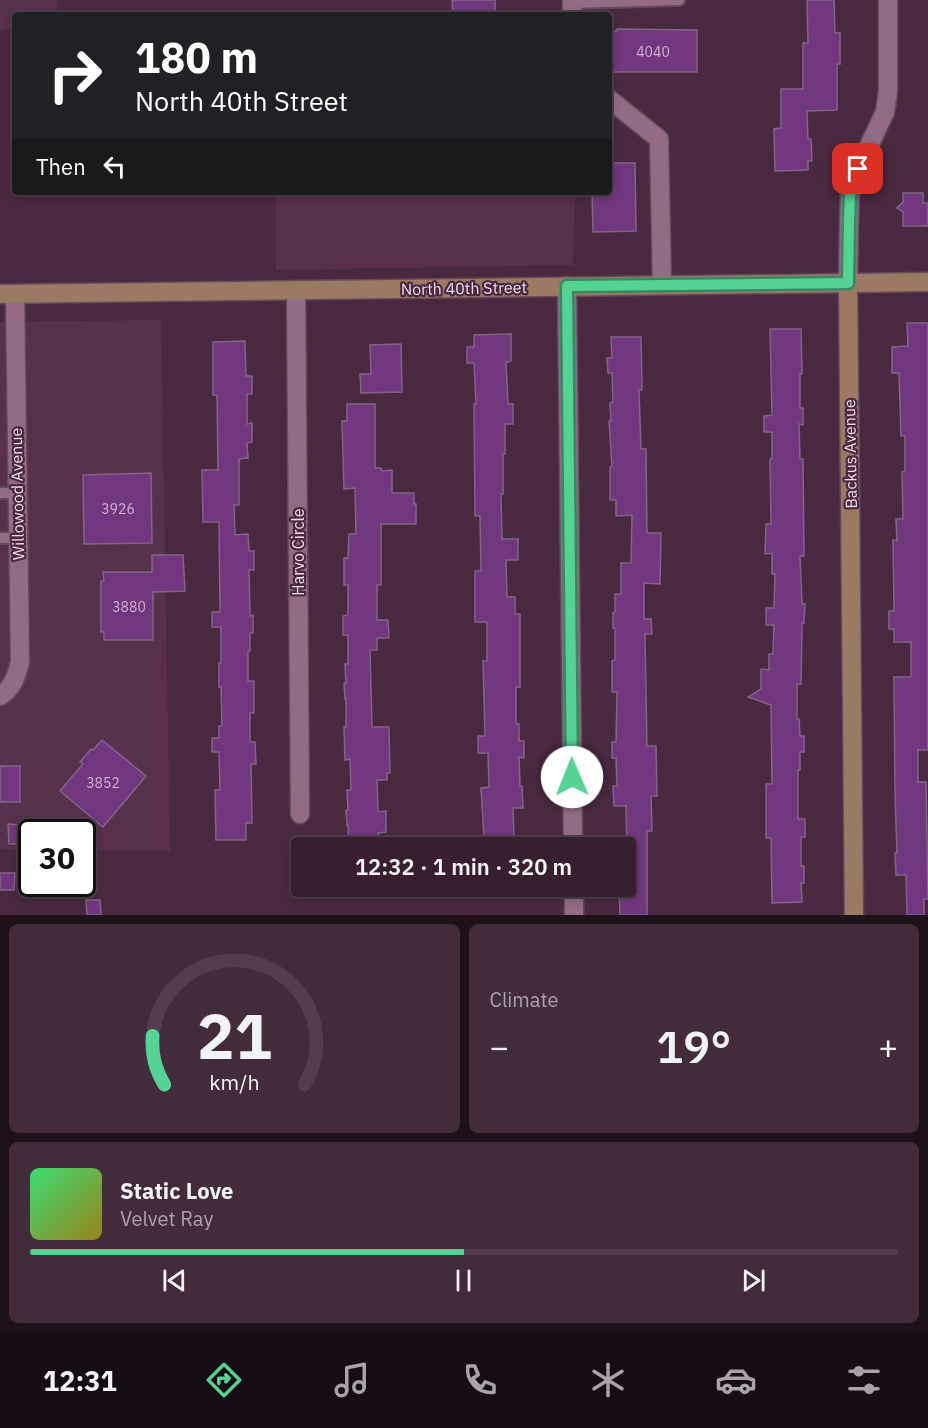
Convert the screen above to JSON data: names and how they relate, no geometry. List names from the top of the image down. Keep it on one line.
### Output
{"streets":{"street":["North 40th Street","Backus Avenue","Willowood Avenue","Harvo Circle"]},"crossings":[["North 40th Street","Backus Avenue"],["North 40th Street","Willowood Avenue"],["North 40th Street","Harvo Circle"]],"house_numbers":["4040","3926","3880","3852"],"page":{"turn":["180 m","North 40th Street"],"then":"Then","limit":"30","trip":"12:32 · 1 min · 320 m","tile":"Climate","heat":["−","19°","+"],"song":["Static Love","Velvet Ray"],"tabs":"12:31","gauge":["21","km/h"]}}
